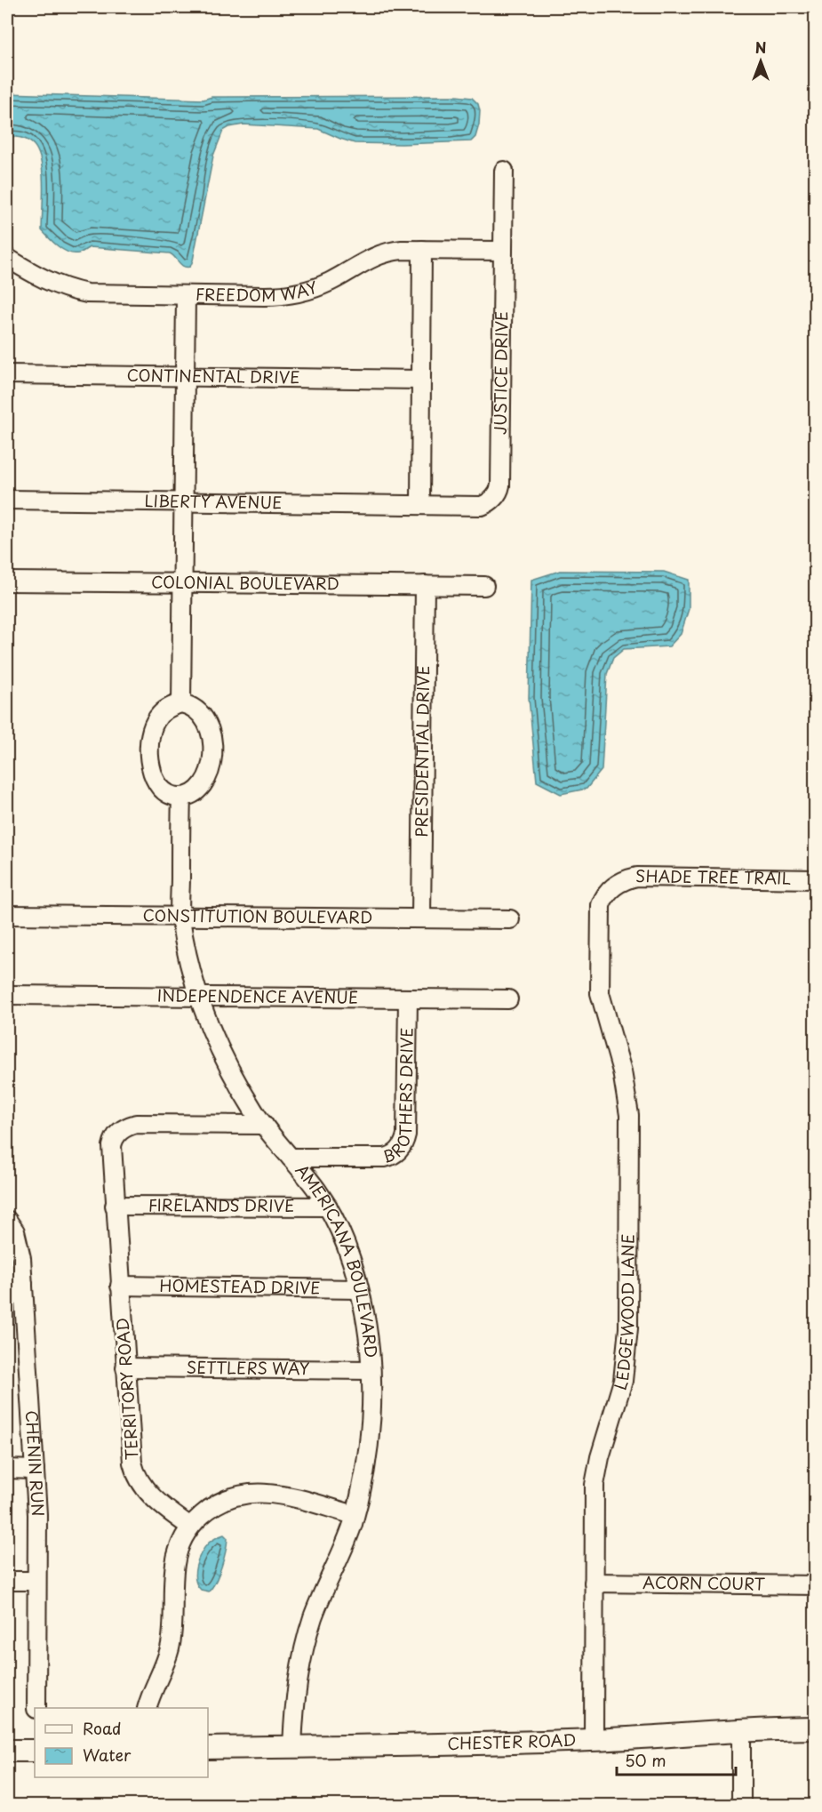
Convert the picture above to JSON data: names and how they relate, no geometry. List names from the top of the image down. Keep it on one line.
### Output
{"streets":{"street":["FREEDOM WAY","JUSTICE DRIVE","CONTINENTAL DRIVE","LIBERTY AVENUE","COLONIAL BOULEVARD","PRESIDENTIAL DRIVE","SHADE TREE TRAIL","CONSTITUTION BOULEVARD","INDEPENDENCE AVENUE","BROTHERS DRIVE","FIRELANDS DRIVE","AMERICANA BOULEVARD","HOMESTEAD DRIVE","LEDGEWOOD LANE","SETTLERS WAY","TERRITORY ROAD","CHENIN RUN","ACORN COURT","CHESTER ROAD"]},"crossings":[["FREEDOM WAY","JUSTICE DRIVE"],["JUSTICE DRIVE","LIBERTY AVENUE"],["COLONIAL BOULEVARD","PRESIDENTIAL DRIVE"],["PRESIDENTIAL DRIVE","CONSTITUTION BOULEVARD"],["SHADE TREE TRAIL","LEDGEWOOD LANE"],["CONSTITUTION BOULEVARD","AMERICANA BOULEVARD"],["INDEPENDENCE AVENUE","BROTHERS DRIVE"],["INDEPENDENCE AVENUE","AMERICANA BOULEVARD"],["BROTHERS DRIVE","AMERICANA BOULEVARD"],["FIRELANDS DRIVE","AMERICANA BOULEVARD"],["FIRELANDS DRIVE","TERRITORY ROAD"],["AMERICANA BOULEVARD","HOMESTEAD DRIVE"],["AMERICANA BOULEVARD","SETTLERS WAY"],["AMERICANA BOULEVARD","TERRITORY ROAD"],["AMERICANA BOULEVARD","CHESTER ROAD"],["HOMESTEAD DRIVE","TERRITORY ROAD"],["LEDGEWOOD LANE","ACORN COURT"],["LEDGEWOOD LANE","CHESTER ROAD"],["SETTLERS WAY","TERRITORY ROAD"]],"legend":["Road","Water"],"scale_bar":"50 m","north":"top"}
